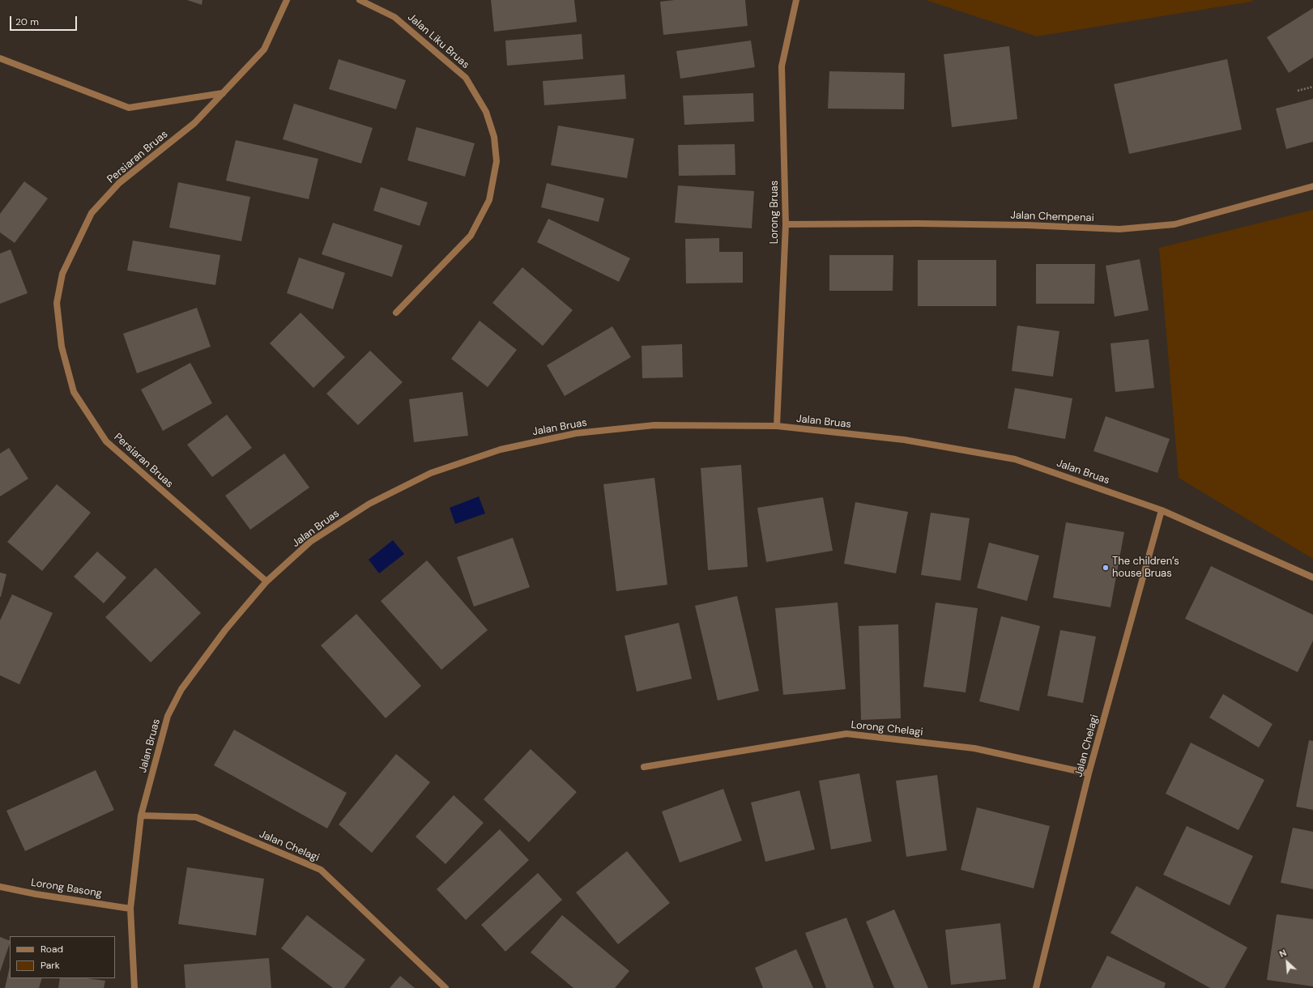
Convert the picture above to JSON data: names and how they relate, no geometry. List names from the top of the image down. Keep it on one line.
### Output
{"streets":{"street":["Jalan Liku Bruas","Persiaran Bruas","Lorong Bruas","Jalan Chempenai","Jalan Bruas","Lorong Chelagi","Jalan Chelagi","Lorong Basong"]},"crossings":[["Persiaran Bruas","Jalan Bruas"],["Lorong Bruas","Jalan Chempenai"],["Lorong Bruas","Jalan Bruas"],["Jalan Bruas","Jalan Chelagi"],["Jalan Bruas","Lorong Basong"],["Lorong Chelagi","Jalan Chelagi"]],"places":["The children’s house Bruas"],"legend":["Road","Park"],"scale_bar":"20 m","north":"top left"}
